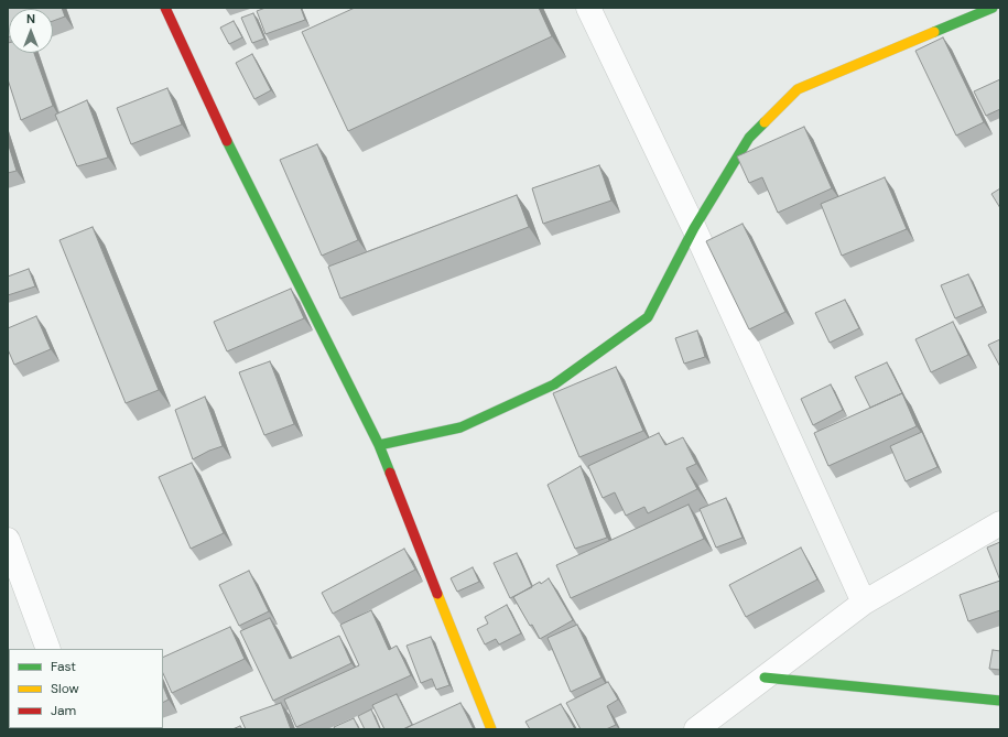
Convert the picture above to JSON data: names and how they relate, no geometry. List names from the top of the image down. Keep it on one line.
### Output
{"legend":["Fast","Slow","Jam"],"north":"top"}
